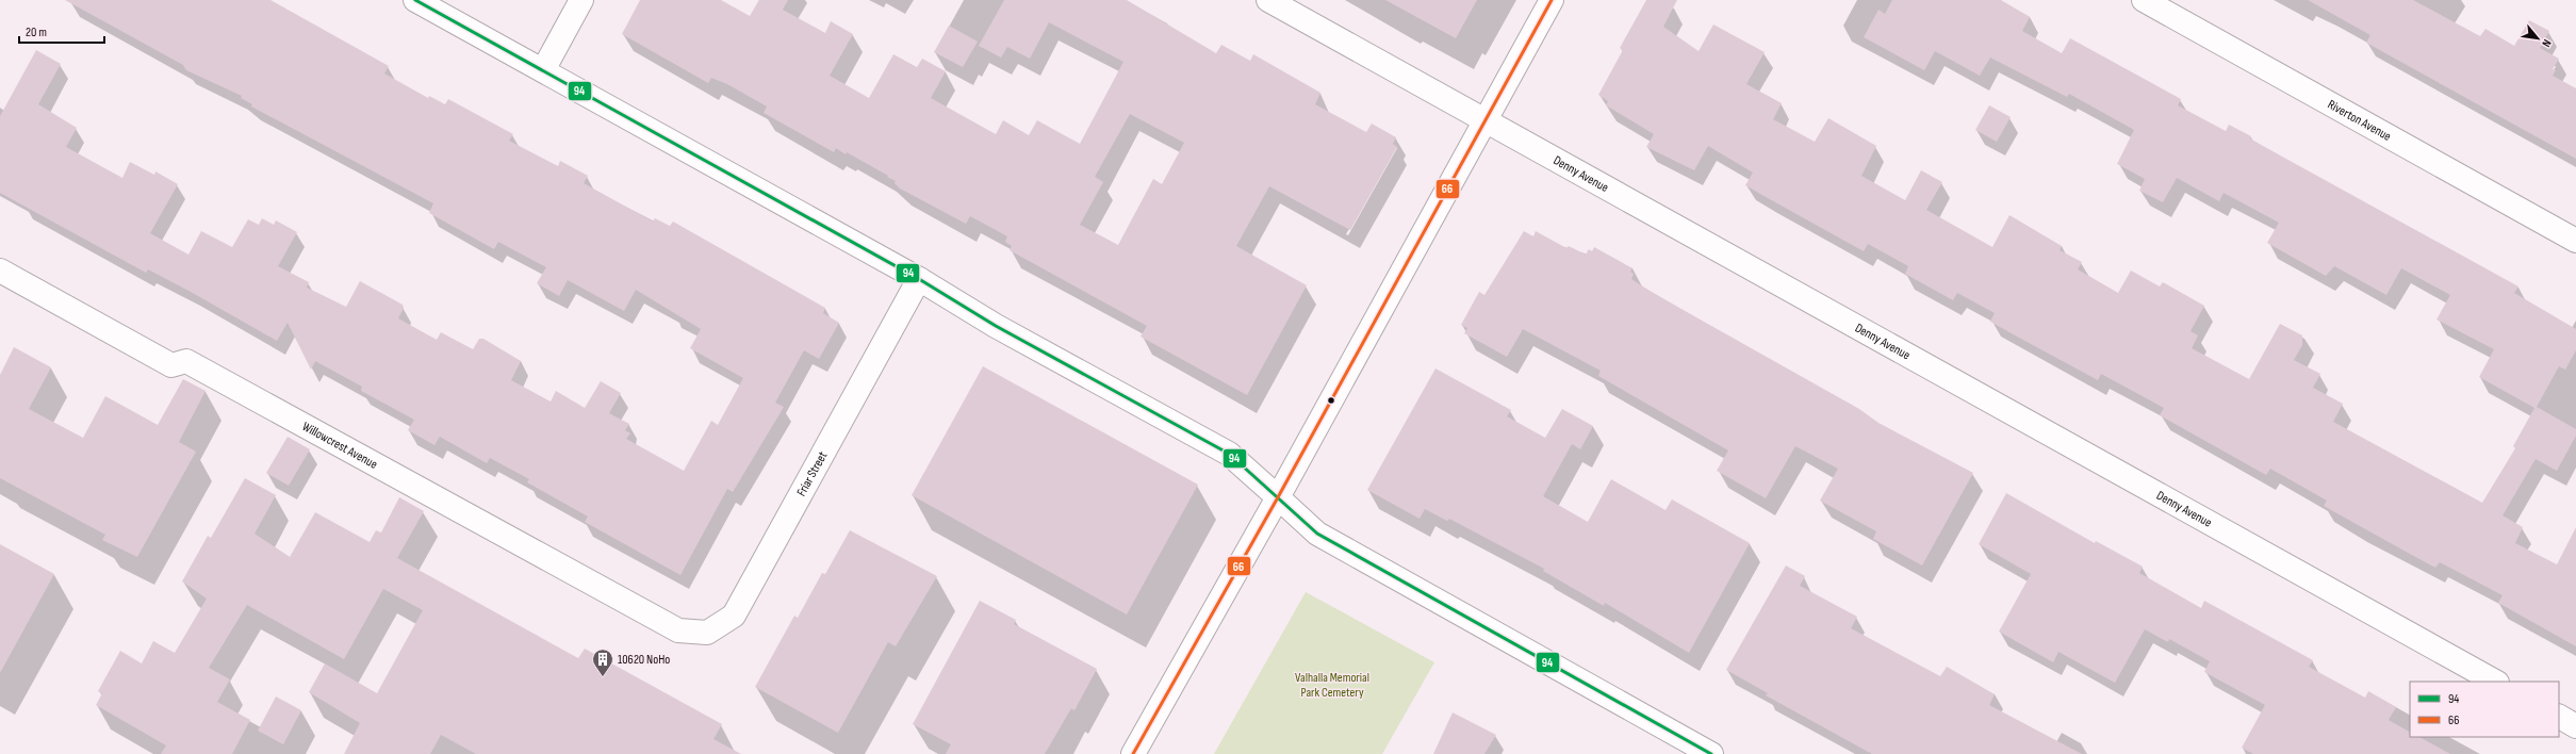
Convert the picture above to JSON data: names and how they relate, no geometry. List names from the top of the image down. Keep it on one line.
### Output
{"streets":{"street":["Riverton Avenue","Denny Avenue","Willowcrest Avenue","Friar Street"]},"crossings":[["Willowcrest Avenue","Friar Street"]],"parks":["Valhalla Memorial Park Cemetery"],"places":{"building":["10620 NoHo"]},"lines":["transit line 94","transit line 66"],"legend":["94","66"],"scale_bar":"20 m","north":"bottom right"}
